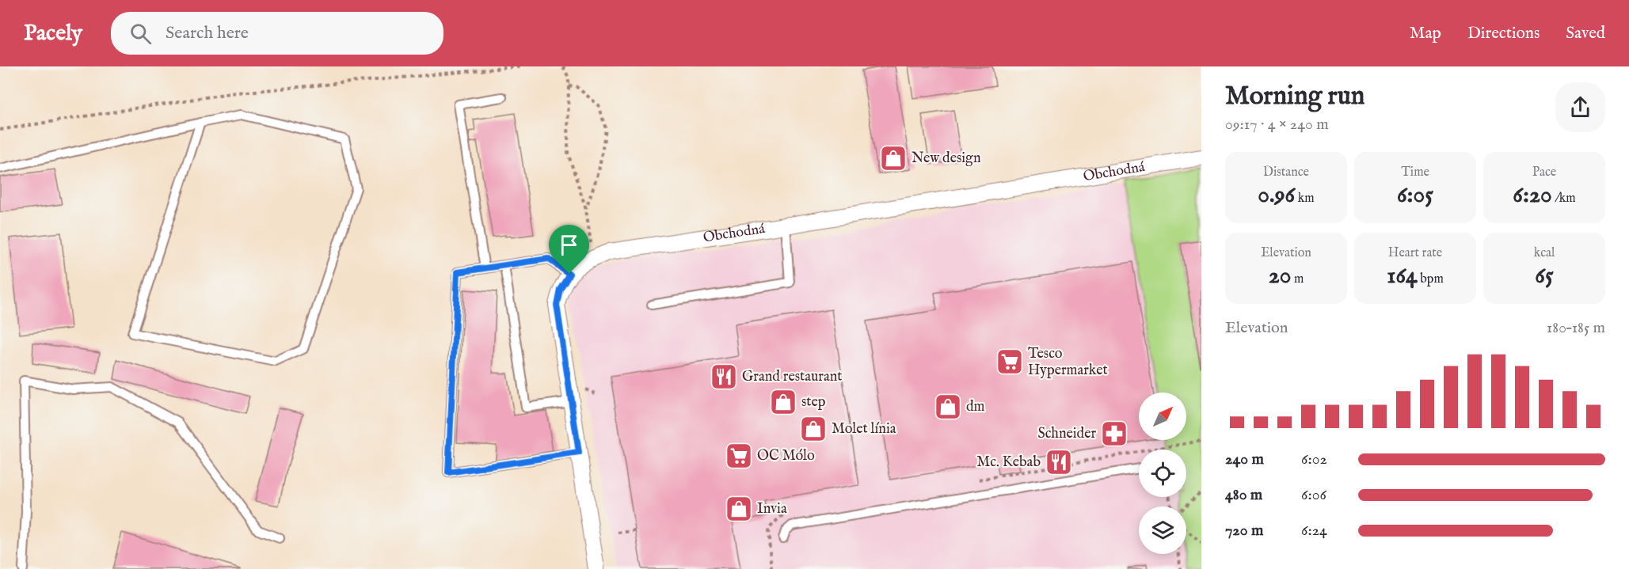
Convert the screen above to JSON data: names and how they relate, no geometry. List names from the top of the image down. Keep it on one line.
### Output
{"streets":{"street":["Obchodná"]},"places":{"shop":["New design","step","dm","Molet línia","Invia"],"supermarket":["Tesco Hypermarket","OC Mólo"],"restaurant":["Grand restaurant","Mc. Kebab"],"pharmacy":["Schneider"]},"north":"top right","page":{"header":"Pacely","search":"Search here","nav":["Map","Directions","Saved"],"heading":["Morning run","09:17 · 4 × 240 m"],"stats":[["Distance","0.96 km"],["Time","6:05"],["Pace","6:20 /km"],["Elevation","20 m"],["Heart rate","164 bpm"],["kcal","65"]],"chart":["Elevation","180–185 m"],"list":[{"name":"240 m","note":"6:02"},{"name":"480 m","note":"6:06"},{"name":"720 m","note":"6:24"}]}}
